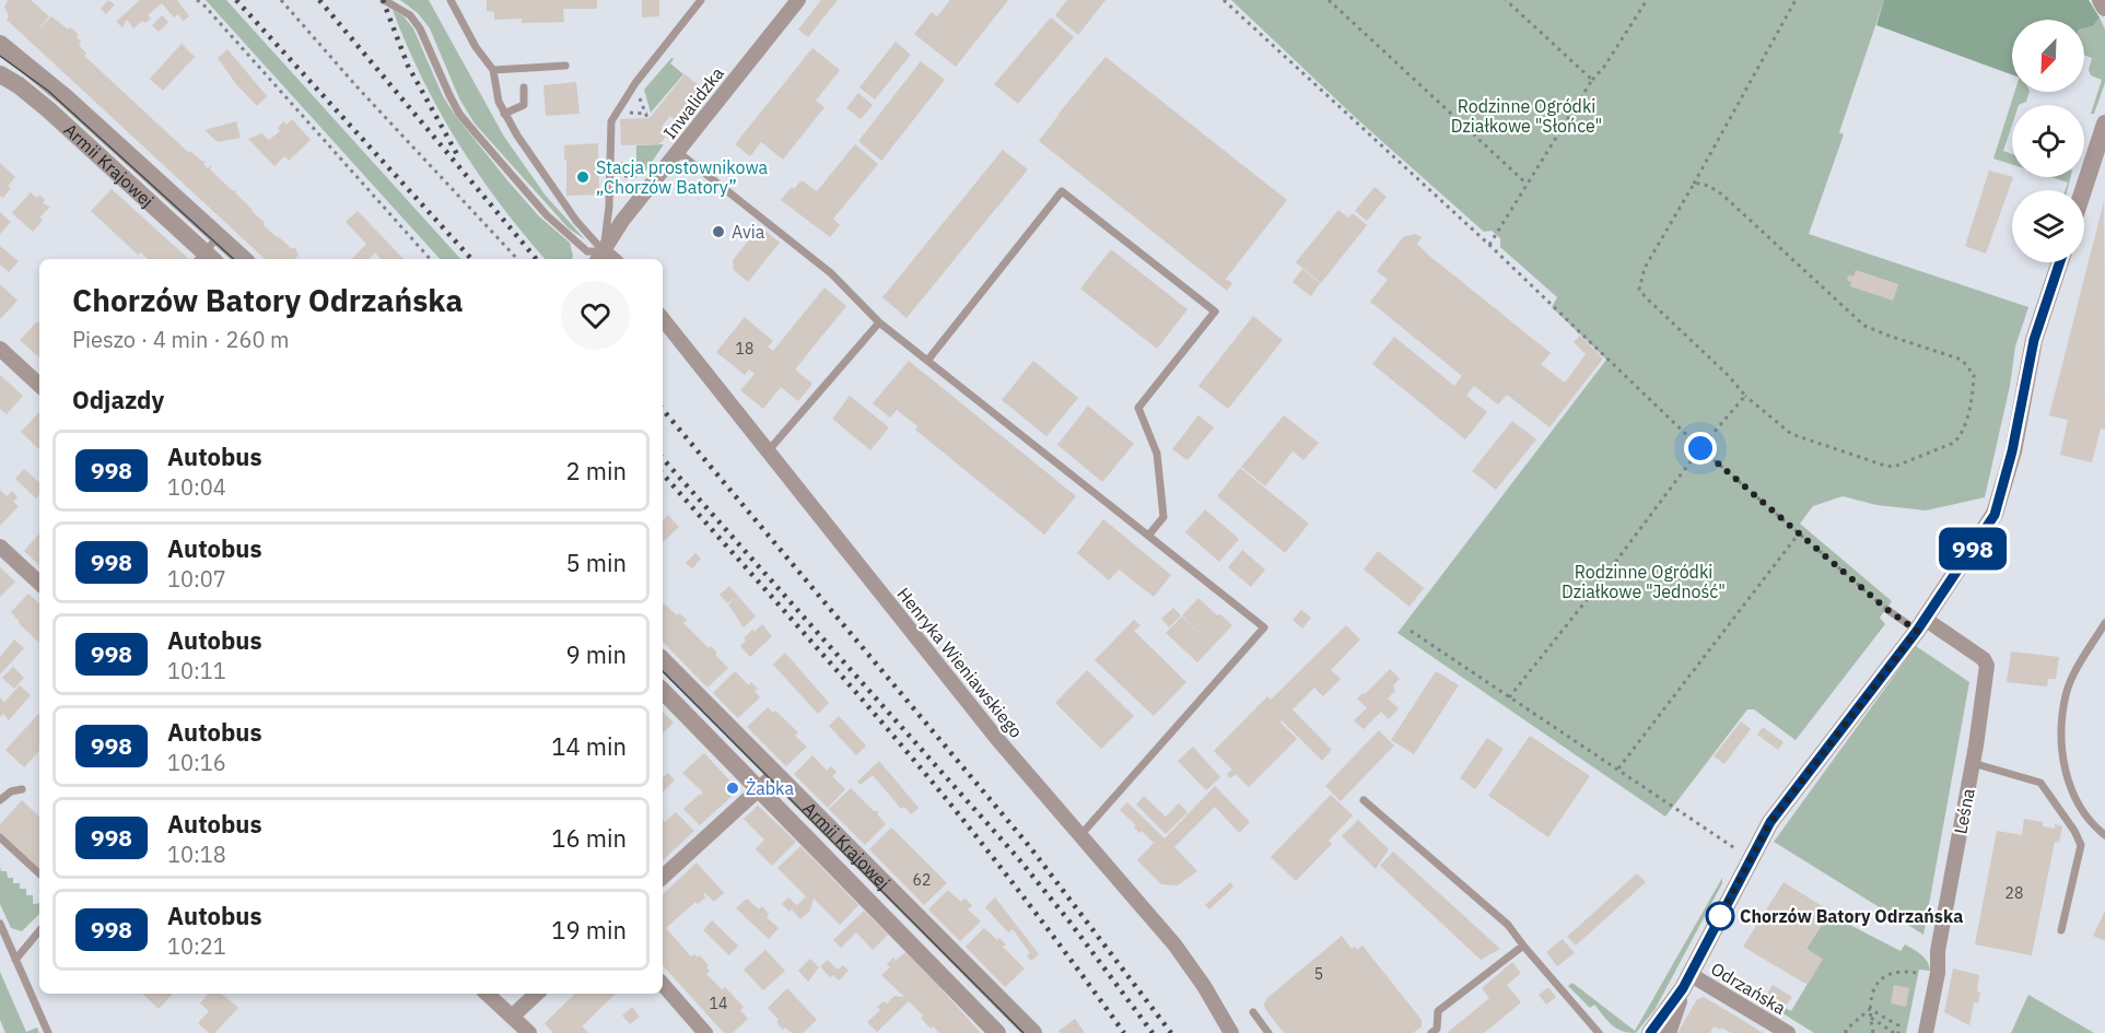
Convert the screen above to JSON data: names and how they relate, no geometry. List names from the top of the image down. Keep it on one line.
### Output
{"streets":{"street":["Inwalidzka","Armii Krajowej","Henryka Wieniawskiego","Leśna","Odrzańska"]},"parks":["Rodzinne Ogródki Działkowe \"Słońce\"","Rodzinne Ogródki Działkowe \"Jedność\""],"places":["Stacja prostownikowa „Chorzów Batory”","Avia","Żabka","Chorzów Batory Odrzańska"],"lines":["bus line 998"],"house_numbers":["18","62","28","5","14"],"north":"bottom left","page":{"on_map":"998","heading":[["Chorzów Batory Odrzańska","Pieszo · 4 min · 260 m"],"Odjazdy"],"list":[{"mark":"998","name":"Autobus","note":"10:04","value":"2 min"},{"mark":"998","name":"Autobus","note":"10:07","value":"5 min"},{"mark":"998","name":"Autobus","note":"10:11","value":"9 min"},{"mark":"998","name":"Autobus","note":"10:16","value":"14 min"},{"mark":"998","name":"Autobus","note":"10:18","value":"16 min"},{"mark":"998","name":"Autobus","note":"10:21","value":"19 min"}]}}
